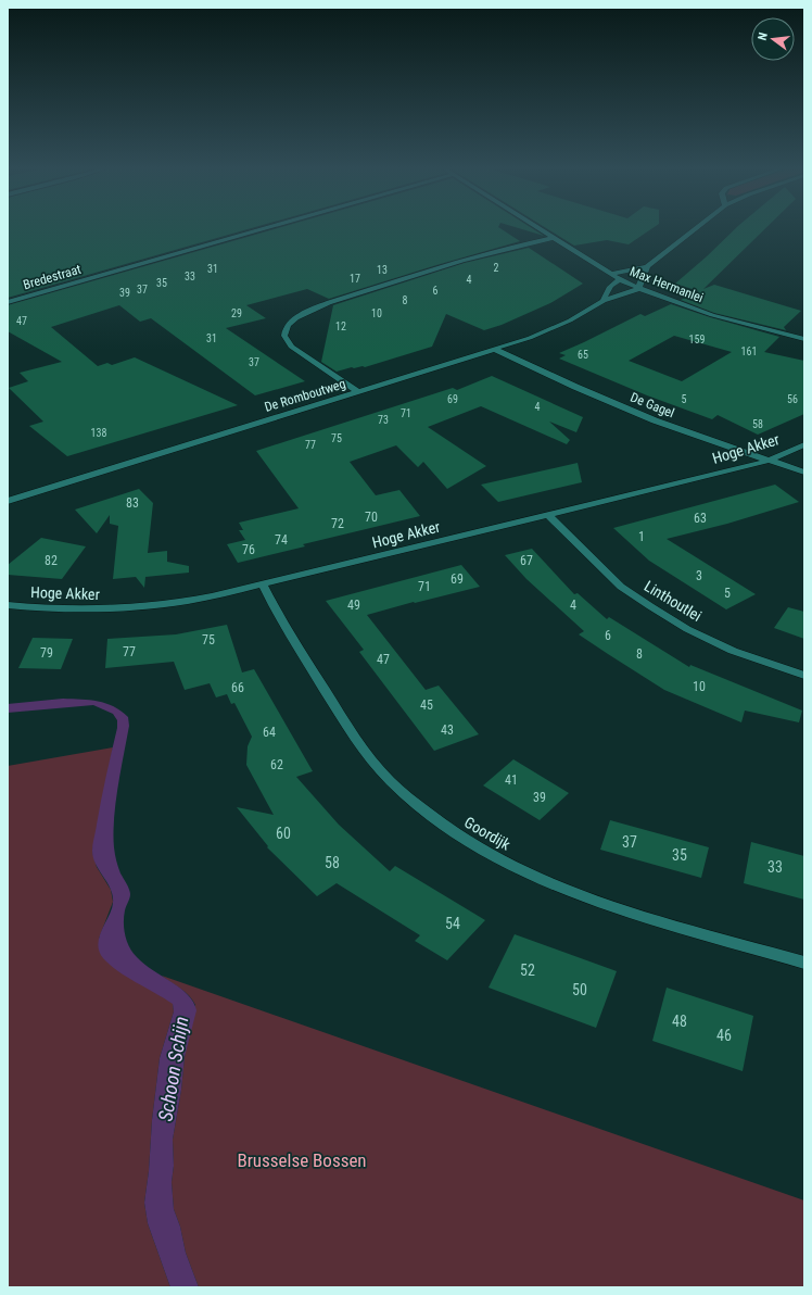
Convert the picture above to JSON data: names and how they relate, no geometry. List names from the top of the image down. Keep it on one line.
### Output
{"streets":{"street":["Bredestraat","Max Hermanlei","De Romboutweg","De Gagel","Hoge Akker","Linthoutlei","Goordijk"]},"crossings":[["Max Hermanlei","De Romboutweg"],["De Romboutweg","De Gagel"],["De Gagel","Hoge Akker"],["Hoge Akker","Linthoutlei"],["Hoge Akker","Goordijk"]],"water":["Schoon Schijn"],"parks":["Brusselse Bossen"],"house_numbers":["2","31","13","33","17","4","35","37","6","39","8","29","10","47","12","31","159","161","65","37","69","5","56","4","71","73","58","138","75","77","83","70","63","72","1","74","76","82","67","3","69","71","5","49","4","6","75","77","79","8","47","10","66","45","43","64","62","41","39","60","37","35","58","33","54","52","50","48","46"],"north":"left"}
